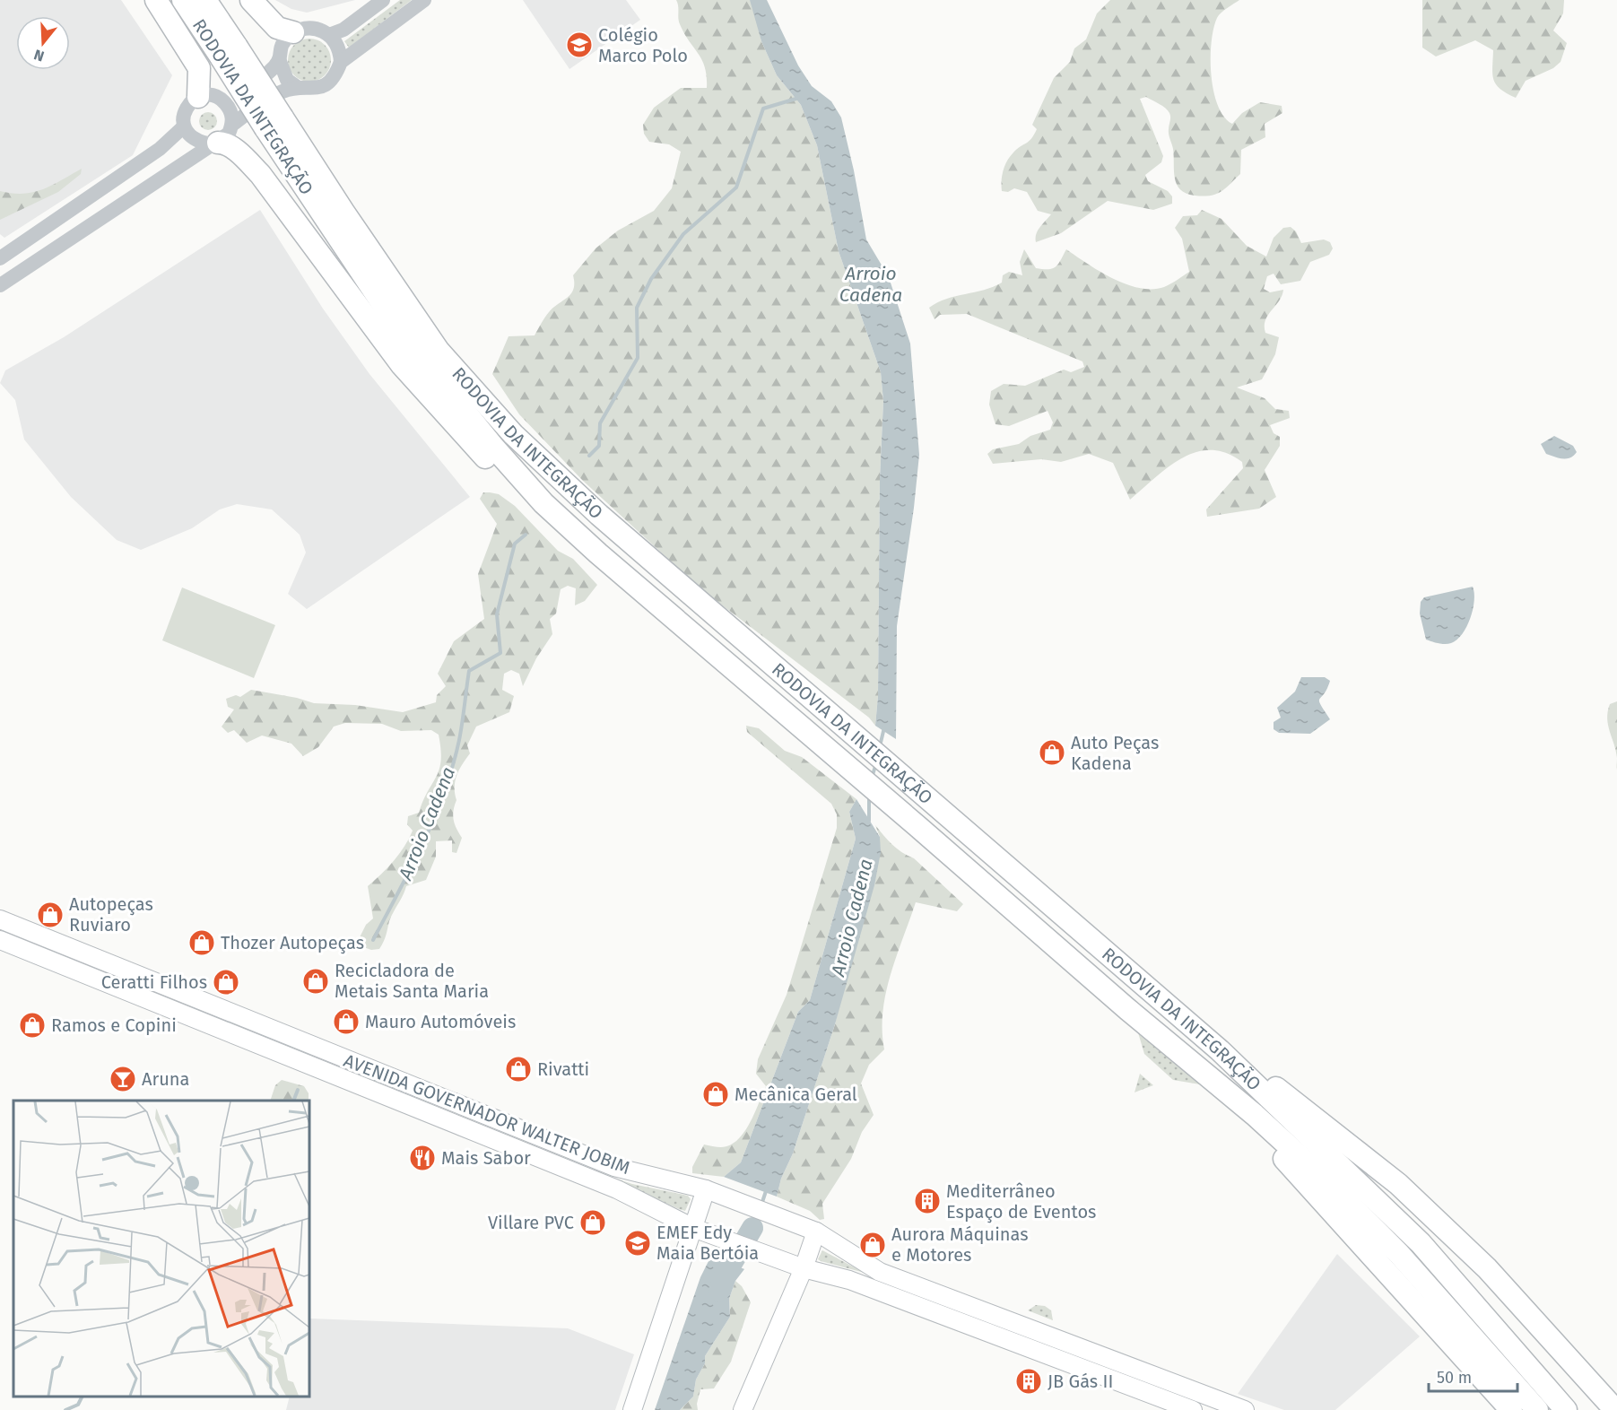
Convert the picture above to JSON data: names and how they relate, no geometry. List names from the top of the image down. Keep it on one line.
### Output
{"streets":{"highway":["RODOVIA DA INTEGRAÇÃO"],"main road":["AVENIDA GOVERNADOR WALTER JOBIM"]},"water":["Arroio Cadena"],"places":{"school or university":["Colégio Marco Polo","EMEF Edy Maia Bertóia"],"shop":["Auto Peças Kadena","Autopeças Ruviaro","Thozer Autopeças","Recicladora de Metais Santa Maria","Ceratti Filhos","Mauro Automóveis","Ramos e Copini","Rivatti","Mecânica Geral","Villare PVC","Aurora Máquinas e Motores"],"bar":["Aruna"],"restaurant":["Mais Sabor"],"building":["Mediterrâneo Espaço de Eventos","JB Gás II"]},"scale_bar":"50 m","north":"bottom"}
